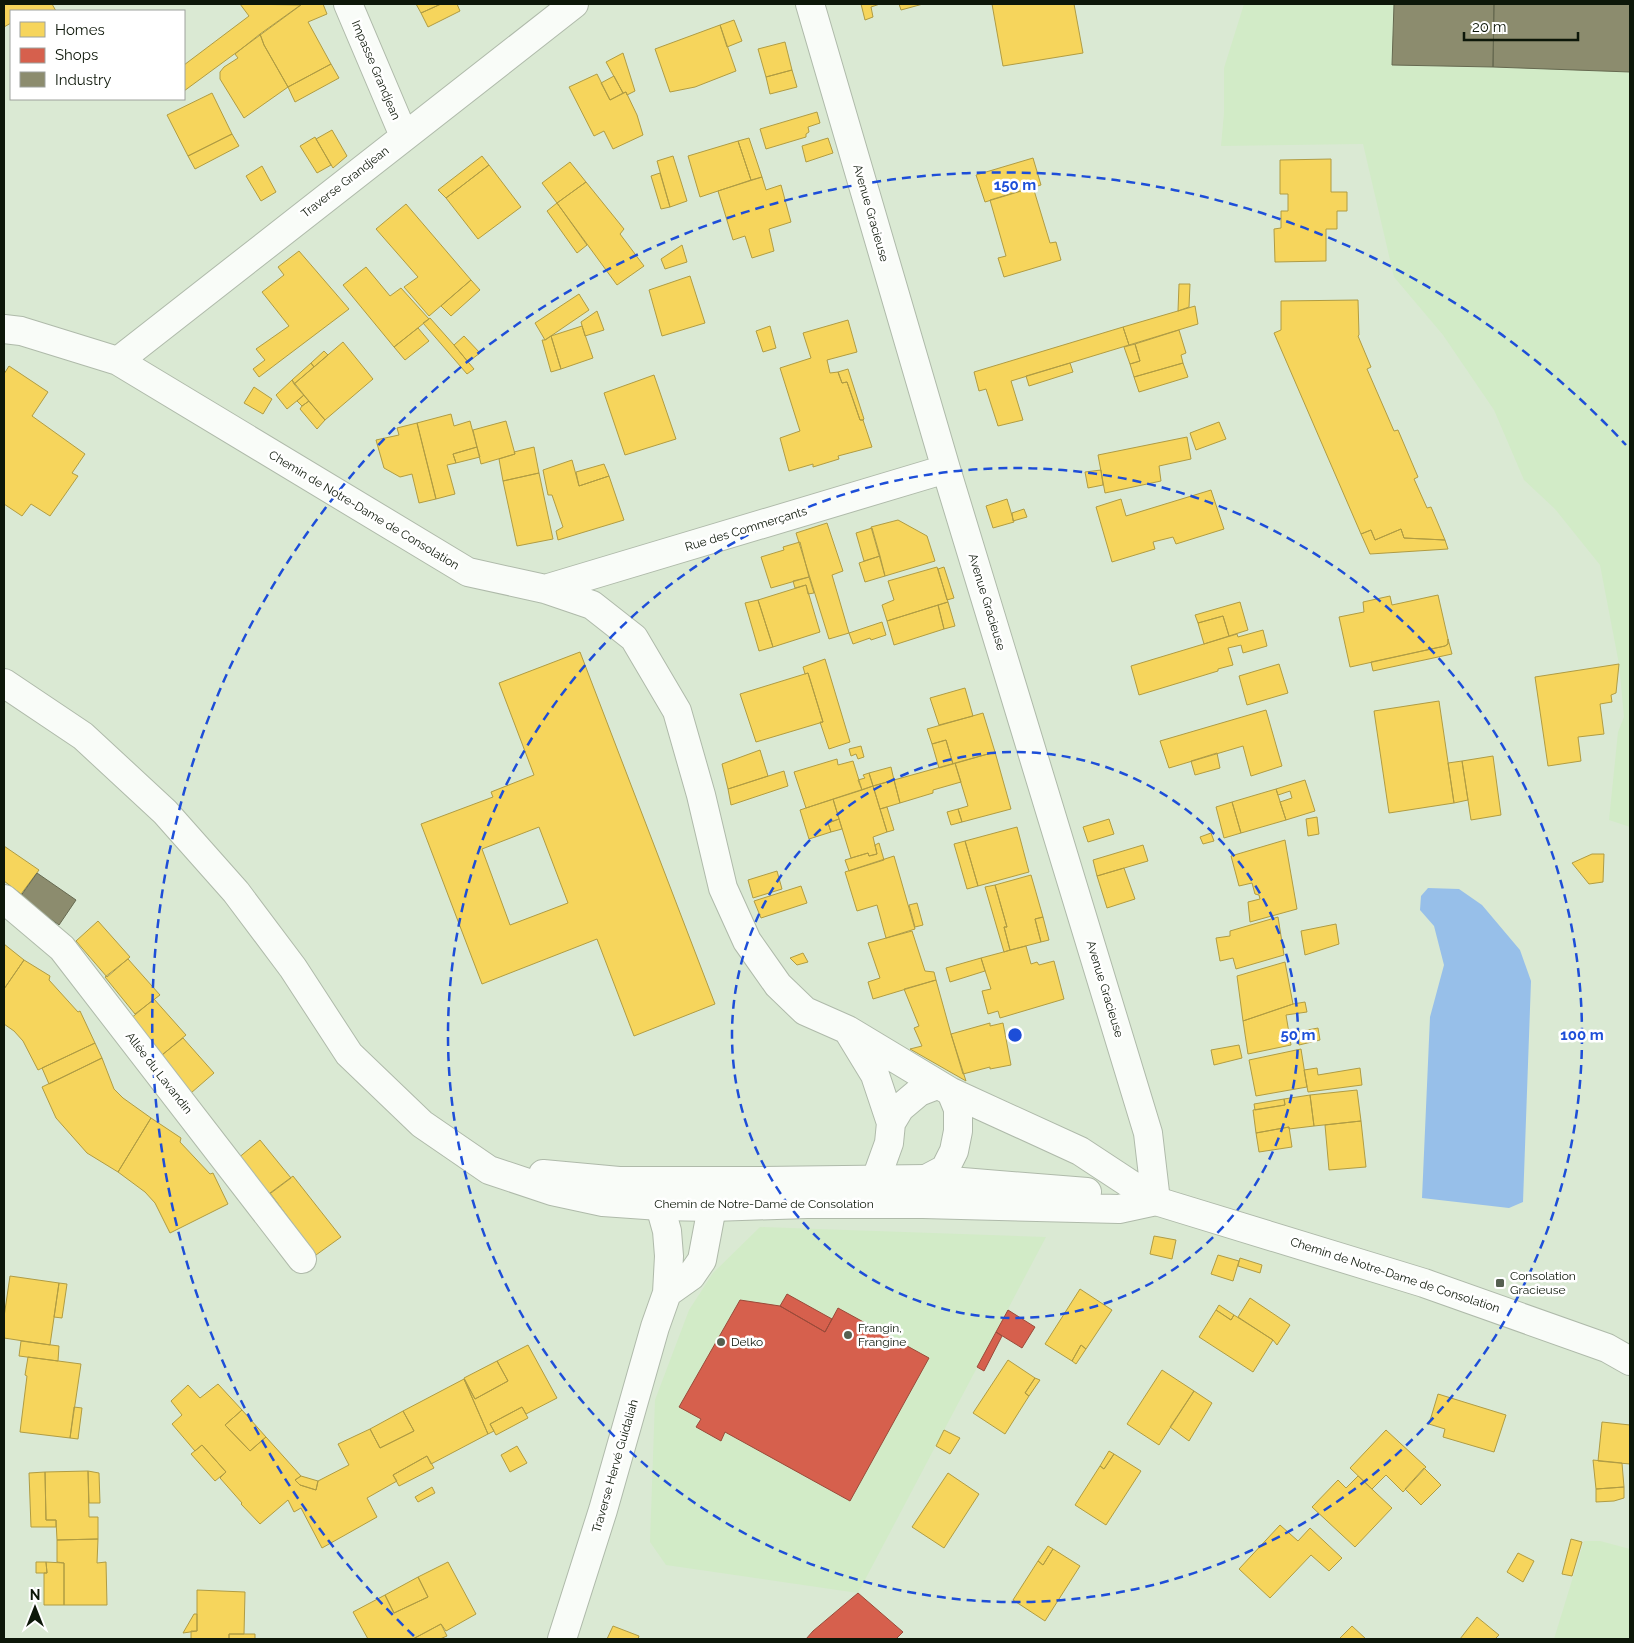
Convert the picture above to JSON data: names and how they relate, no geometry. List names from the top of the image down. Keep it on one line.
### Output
{"streets":{"street":["Impasse Grandjean","Traverse Grandjean","Avenue Gracieuse","Chemin de Notre-Dame de Consolation","Rue des Commerçants","Allée du Lavandin","Traverse Hervé Guidaliah"]},"crossings":[["Impasse Grandjean","Traverse Grandjean"],["Traverse Grandjean","Chemin de Notre-Dame de Consolation"],["Avenue Gracieuse","Chemin de Notre-Dame de Consolation"],["Avenue Gracieuse","Rue des Commerçants"],["Chemin de Notre-Dame de Consolation","Rue des Commerçants"],["Chemin de Notre-Dame de Consolation","Traverse Hervé Guidaliah"]],"places":{"transit":["Consolation Gracieuse"],"other":["Frangin, Frangine","Delko"]},"legend":["Homes","Shops","Industry"],"scale_bar":"20 m","north":"top","rings":["150 m","50 m","100 m"]}
